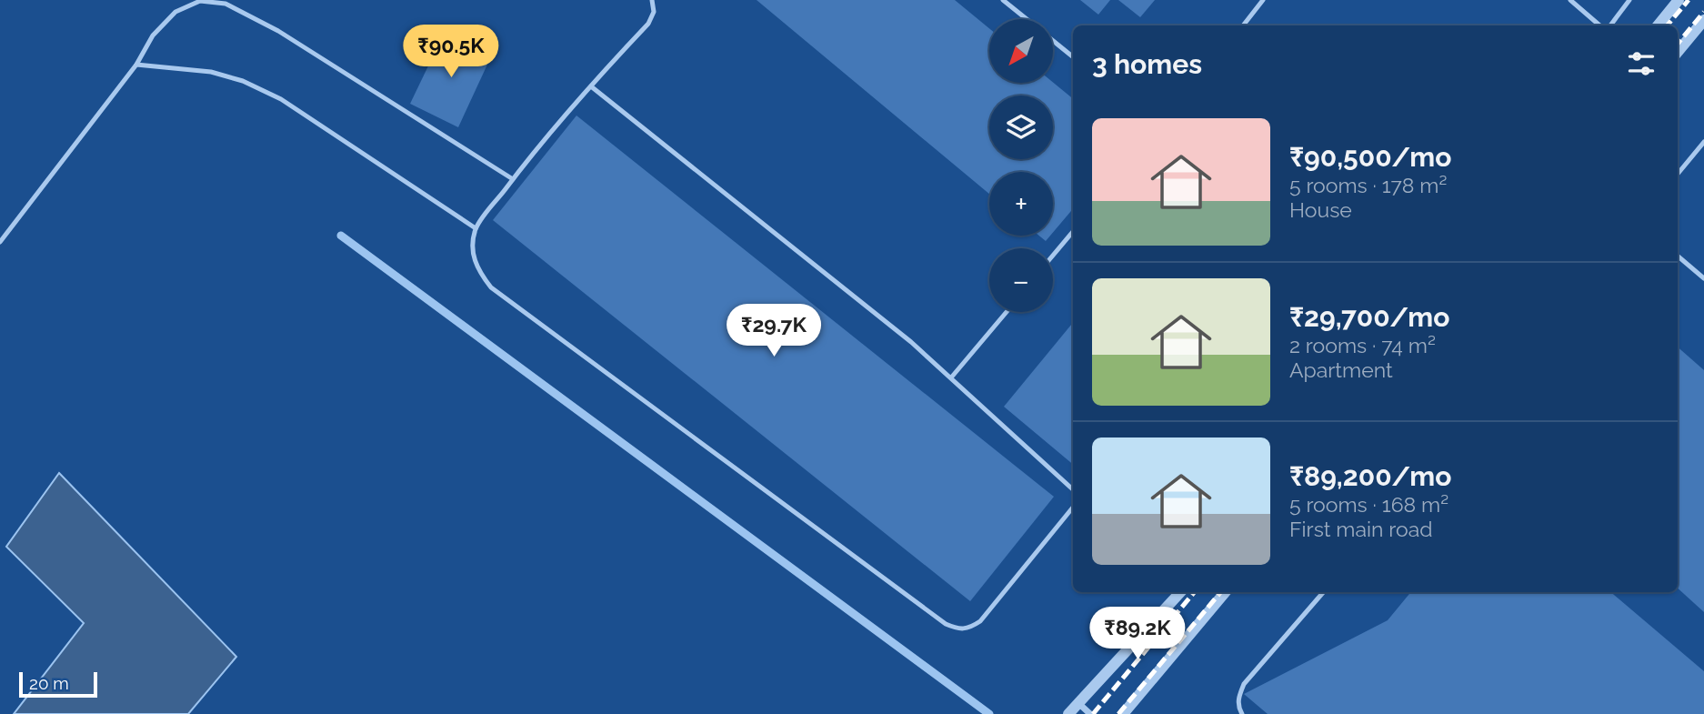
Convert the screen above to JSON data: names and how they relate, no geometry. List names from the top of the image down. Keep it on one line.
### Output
{"scale_bar":"20 m","north":"bottom left","page":{"map_buttons":["+","−"],"price":["₹90.5K","₹29.7K","₹89.2K"],"heading":"3 homes","list":[{"name":"₹90,500/mo","note":"5 rooms · 178 m² · House"},{"name":"₹29,700/mo","note":"2 rooms · 74 m² · Apartment"},{"name":"₹89,200/mo","note":"5 rooms · 168 m² · First main road"}],"scale":"20 m"}}
